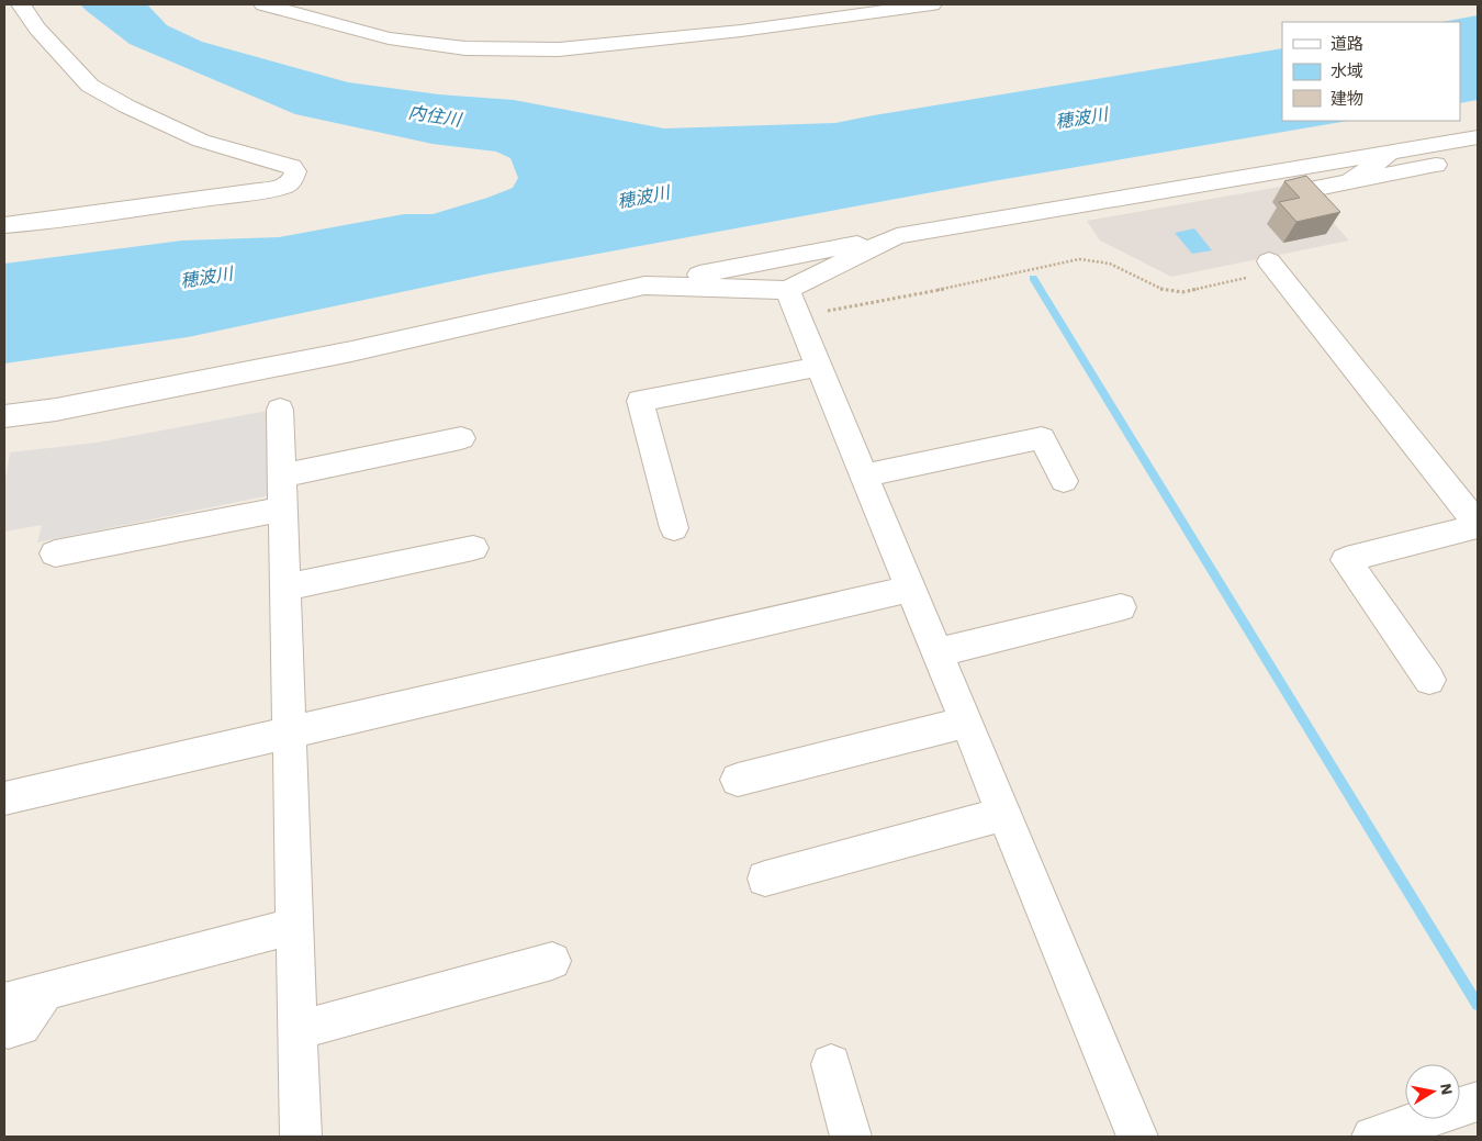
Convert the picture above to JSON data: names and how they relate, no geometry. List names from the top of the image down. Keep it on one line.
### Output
{"water":["内住川","穂波川"],"legend":["道路","水域","建物"],"north":"right"}
